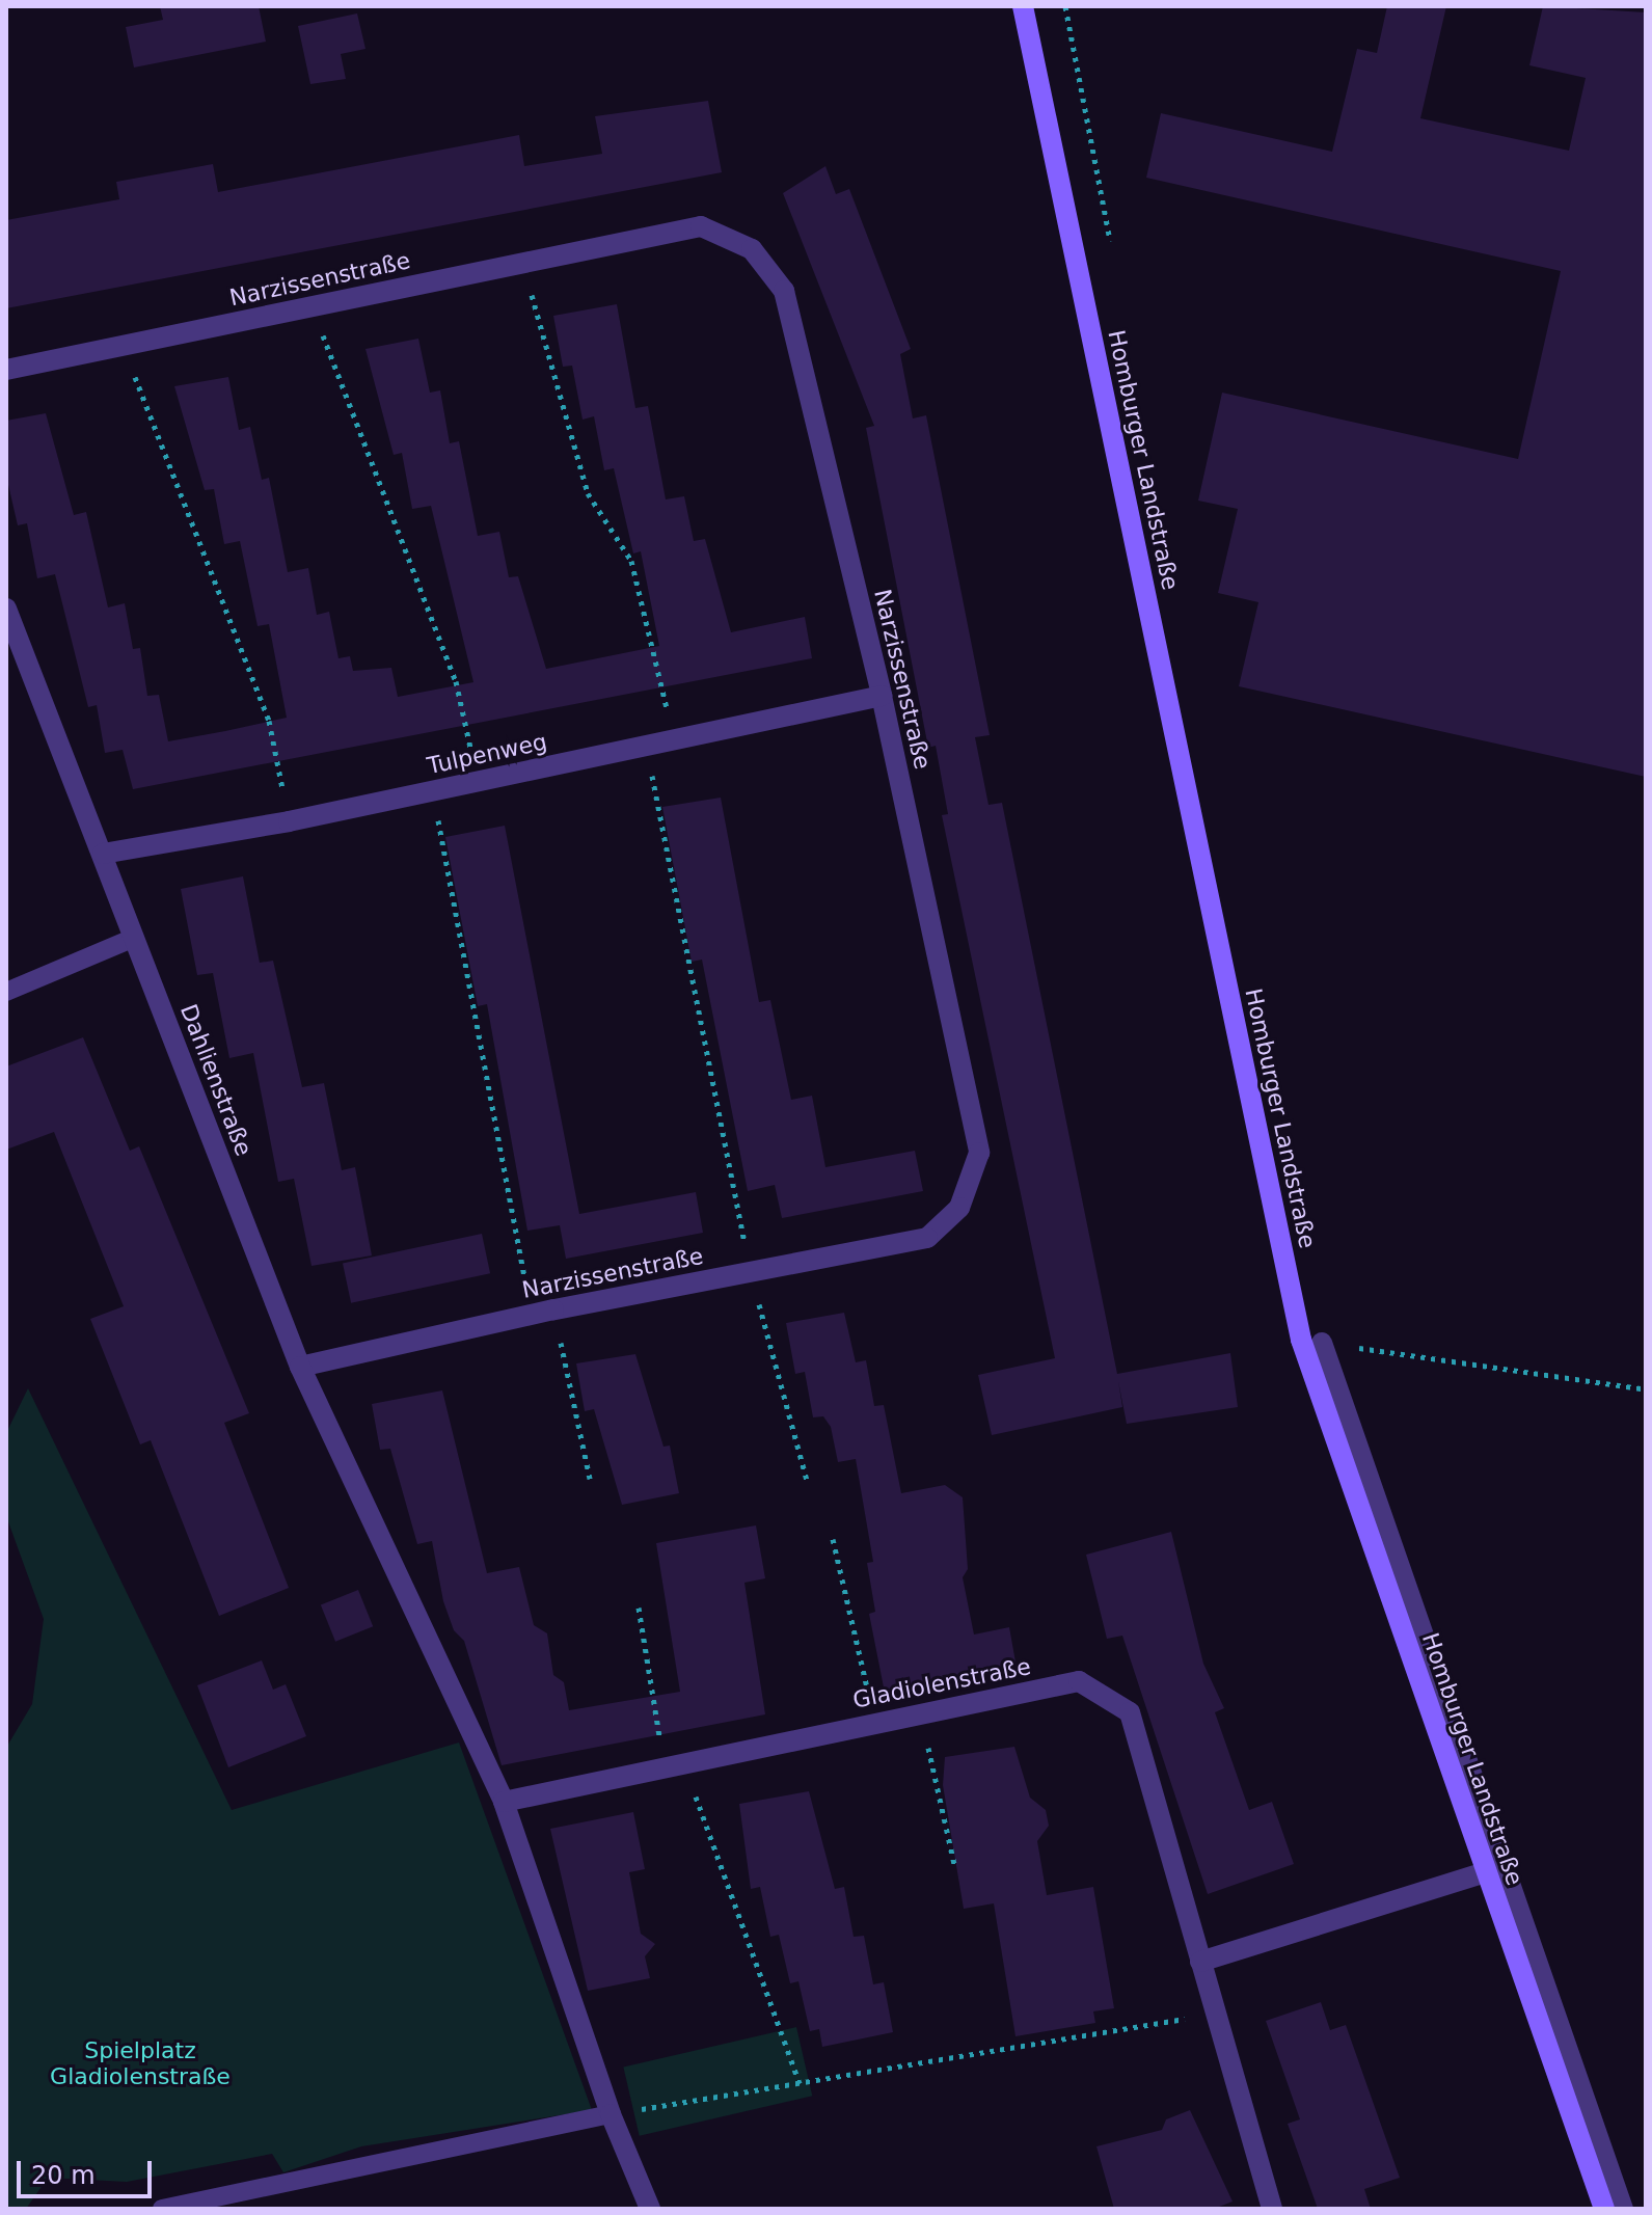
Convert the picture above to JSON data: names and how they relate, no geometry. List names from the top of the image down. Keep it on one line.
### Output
{"streets":{"street":["Narzissenstraße","Homburger Landstraße","Tulpenweg","Dahlienstraße","Gladiolenstraße"]},"crossings":[["Narzissenstraße","Tulpenweg"],["Narzissenstraße","Dahlienstraße"],["Tulpenweg","Dahlienstraße"],["Dahlienstraße","Gladiolenstraße"]],"parks":["Spielplatz Gladiolenstraße"],"scale_bar":"20 m"}
